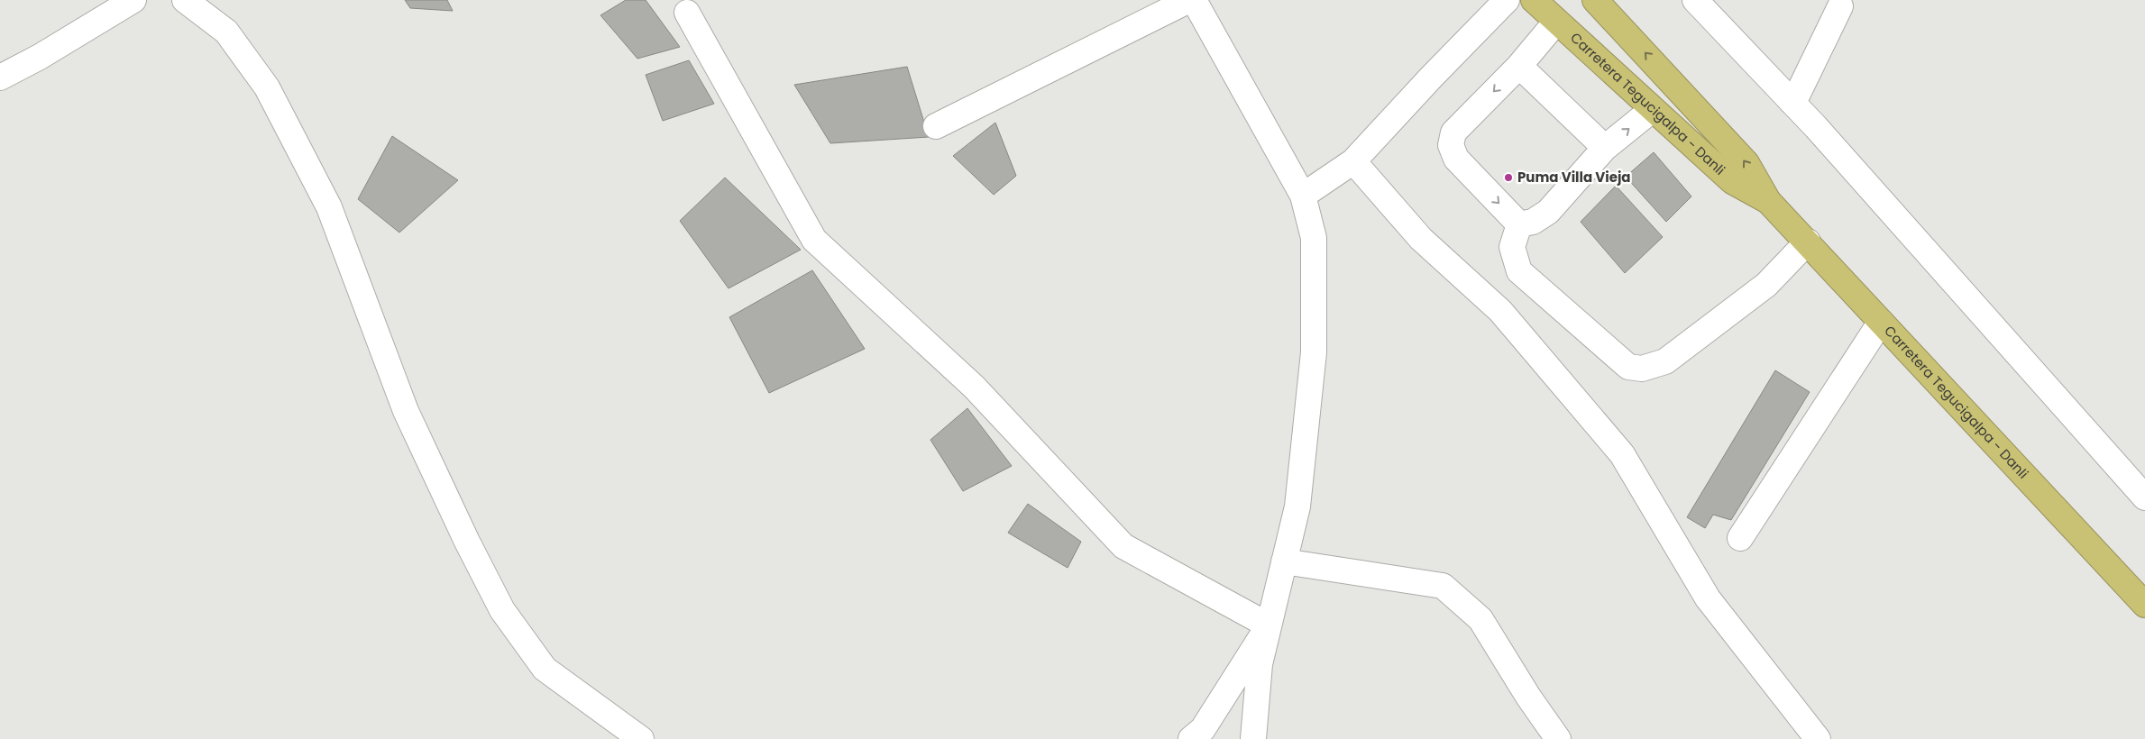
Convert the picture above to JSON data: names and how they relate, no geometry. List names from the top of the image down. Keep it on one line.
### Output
{"streets":{"highway":["Carretera Tegucigalpa - Danli"]},"places":["Puma Villa Vieja"]}
